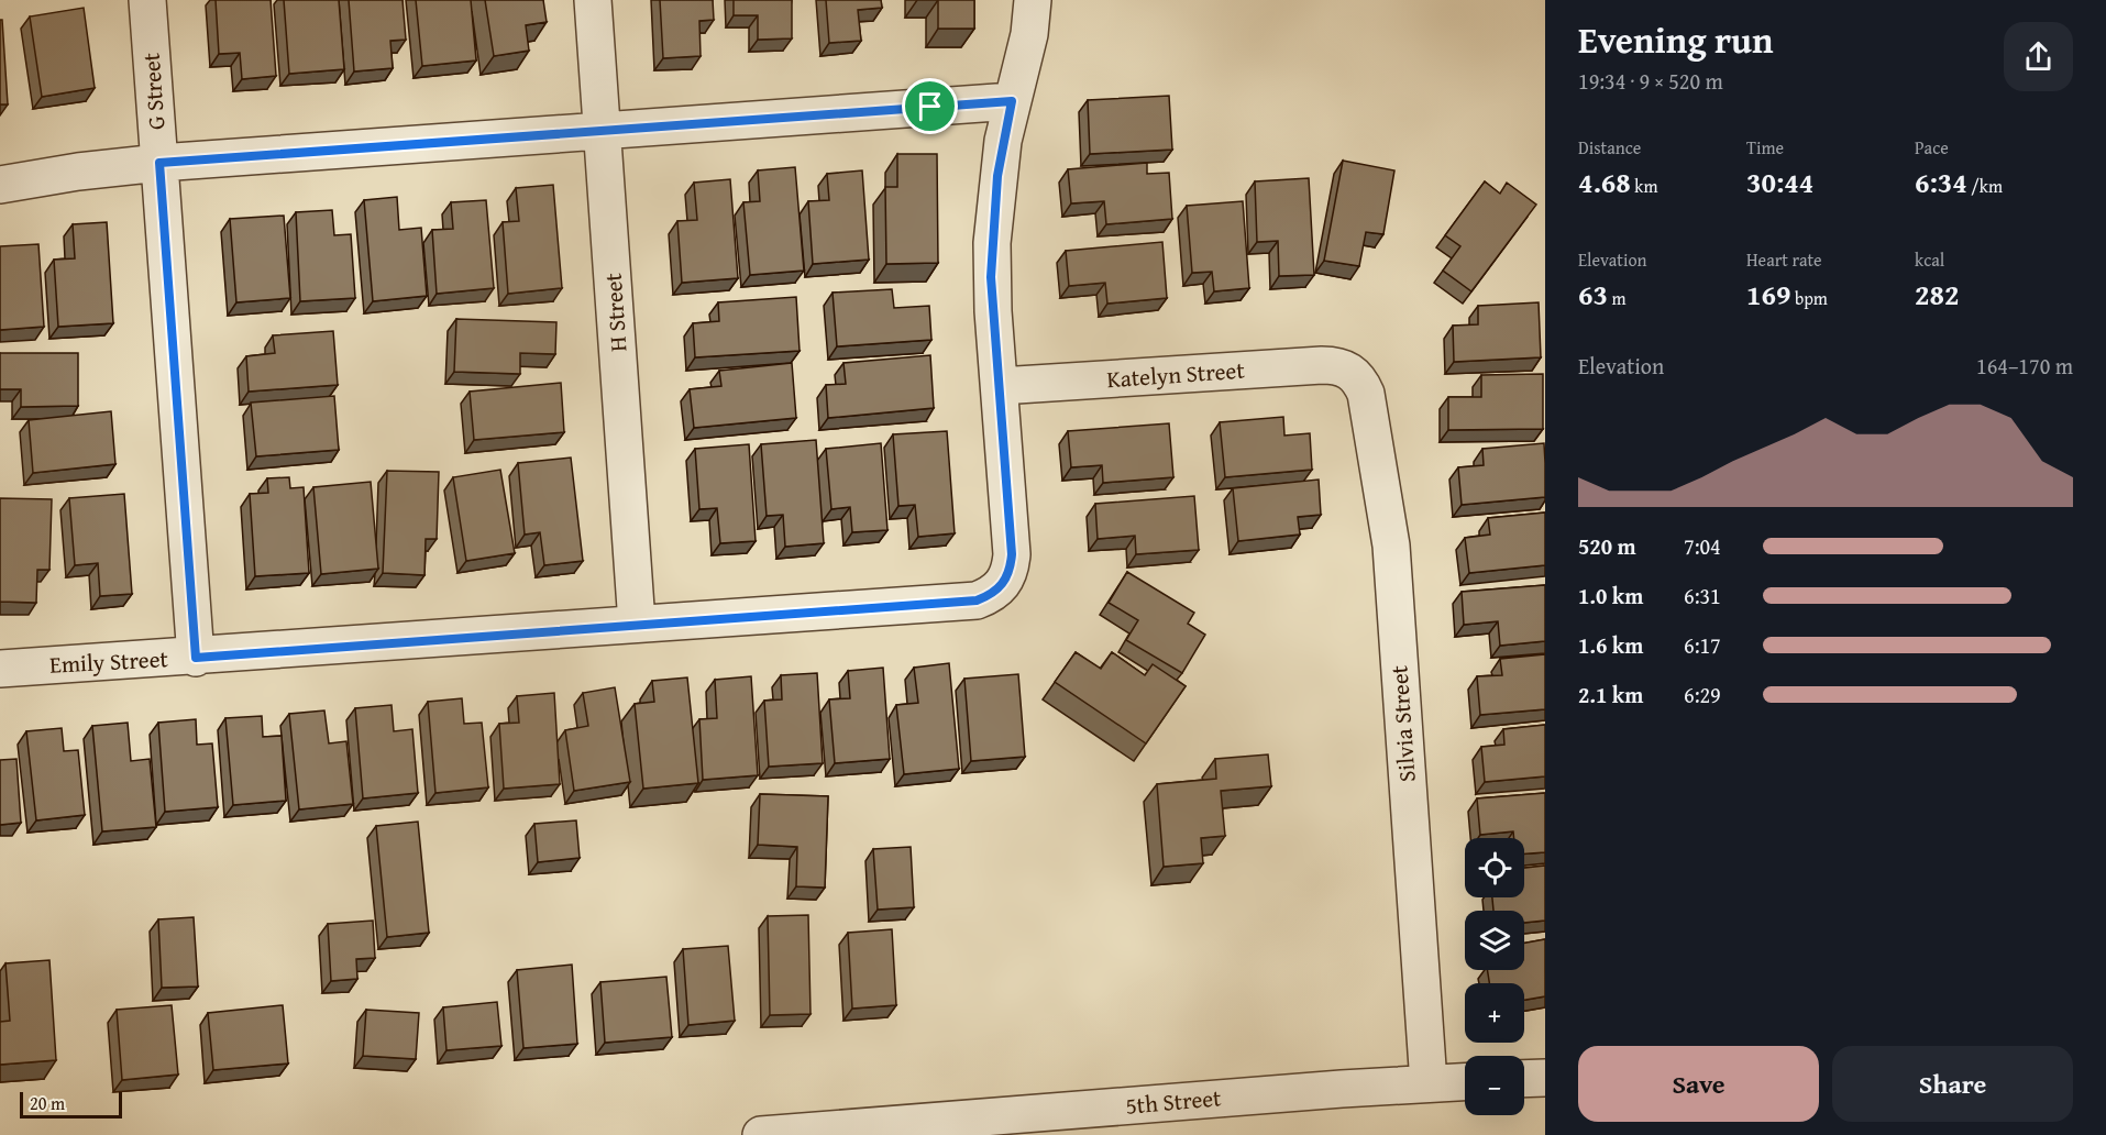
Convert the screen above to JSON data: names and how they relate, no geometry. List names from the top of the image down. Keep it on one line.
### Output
{"streets":{"street":["G Street","H Street","Katelyn Street","Emily Street","Silvia Street","5th Street"]},"crossings":[["G Street","Emily Street"],["H Street","Emily Street"],["Katelyn Street","Emily Street"],["Katelyn Street","Silvia Street"],["Silvia Street","5th Street"]],"scale_bar":"20 m","page":{"heading":["Evening run","19:34 · 9 × 520 m"],"stats":[["Distance","4.68 km"],["Time","30:44"],["Pace","6:34 /km"],["Elevation","63 m"],["Heart rate","169 bpm"],["kcal","282"]],"chart":["Elevation","164–170 m"],"list":[{"name":"520 m","note":"7:04"},{"name":"1.0 km","note":"6:31"},{"name":"1.6 km","note":"6:17"},{"name":"2.1 km","note":"6:29"}],"map_buttons":["+","−"],"buttons":["Save","Share"],"scale":"20 m"}}
